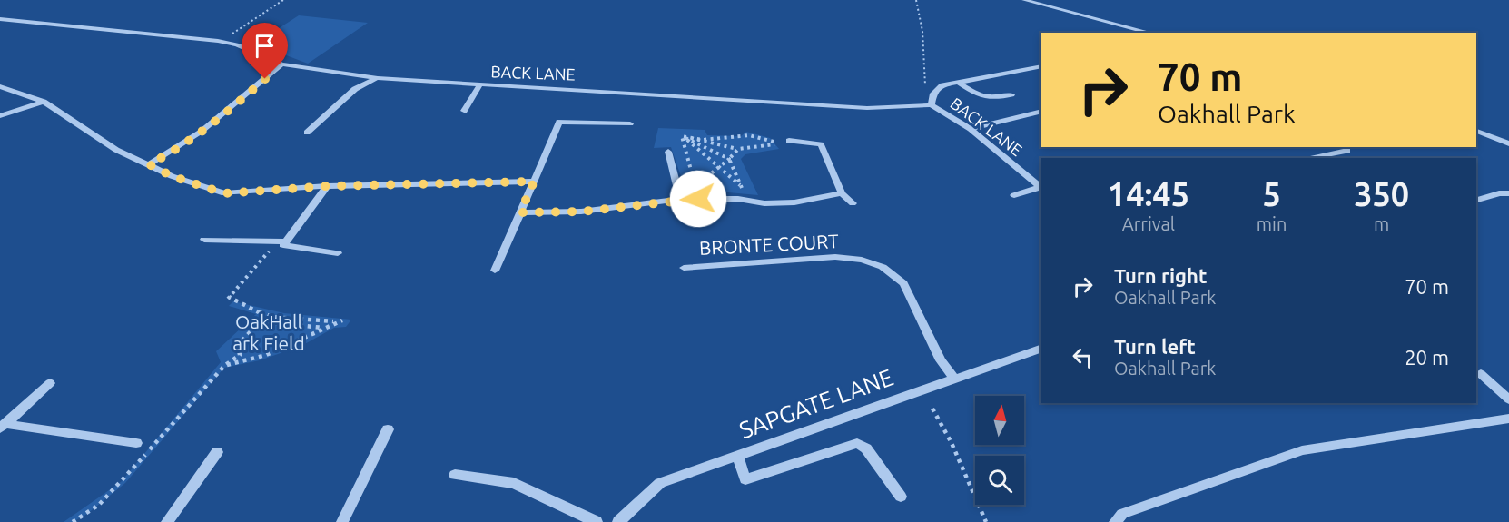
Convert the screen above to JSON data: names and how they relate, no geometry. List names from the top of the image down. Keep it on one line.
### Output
{"streets":{"street":["BACK LANE","BRONTE COURT","SAPGATE LANE"]},"crossings":[["BRONTE COURT","SAPGATE LANE"]],"parks":["OakHall ark Field"],"north":"top","page":{"turn":["70 m","Oakhall Park"],"eta":["14:45","Arrival","5","min","350","m"],"list":[{"name":"Turn right","note":"Oakhall Park","value":"70 m"},{"name":"Turn left","note":"Oakhall Park","value":"20 m"}]}}
